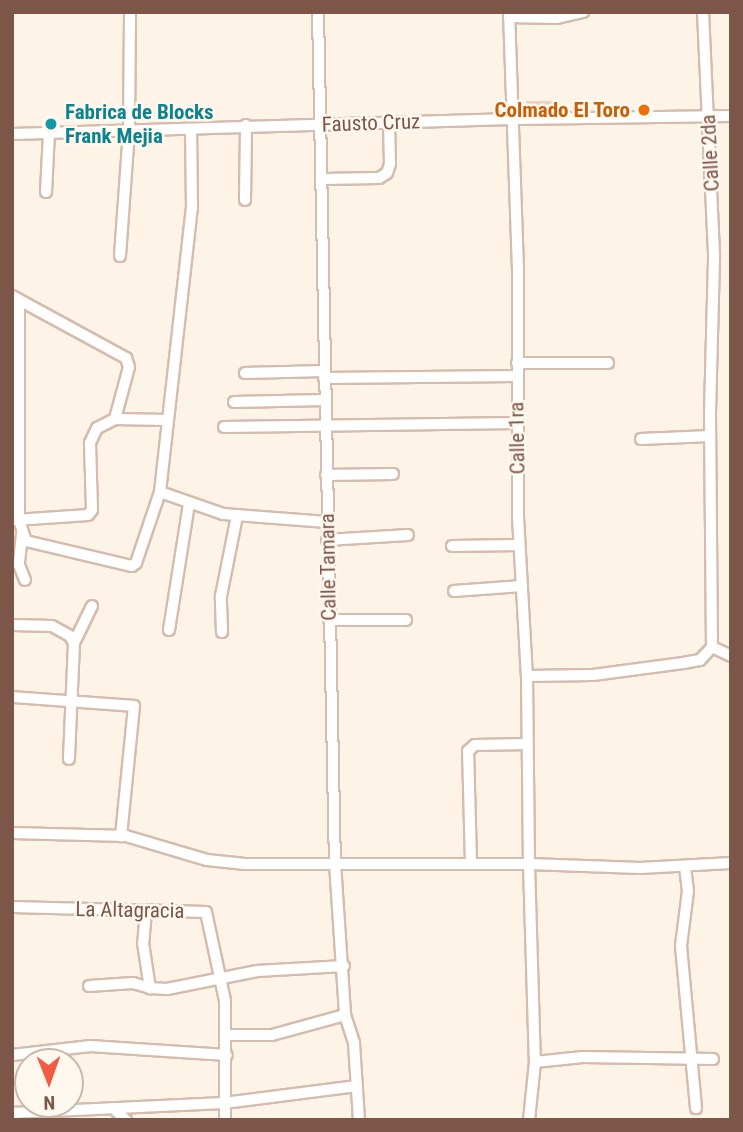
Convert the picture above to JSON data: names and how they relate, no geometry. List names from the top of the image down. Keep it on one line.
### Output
{"streets":{"street":["Fausto Cruz","Calle 2da","Calle 1ra","Calle Tamara","La Altagracia"]},"crossings":[["Fausto Cruz","Calle 2da"],["Fausto Cruz","Calle 1ra"],["Fausto Cruz","Calle Tamara"]],"places":["Colmado El Toro","Fabrica de Blocks Frank Mejia"],"north":"bottom"}
